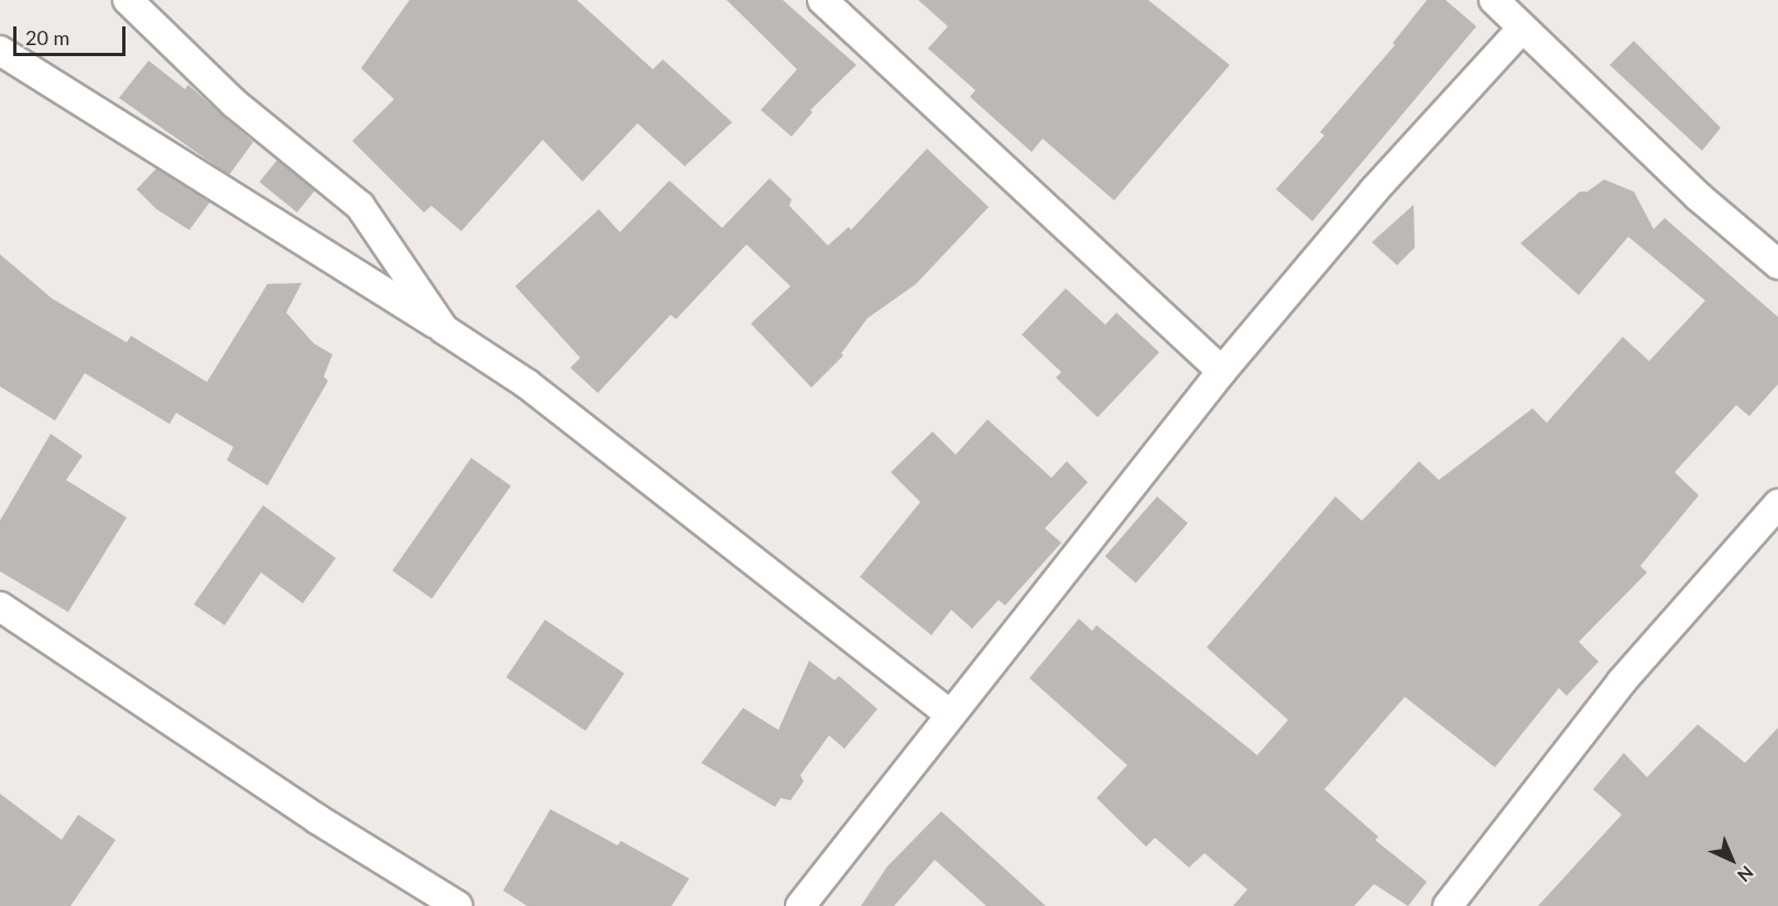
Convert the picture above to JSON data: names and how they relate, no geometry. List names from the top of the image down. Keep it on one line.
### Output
{"scale_bar":"20 m","north":"bottom right"}
